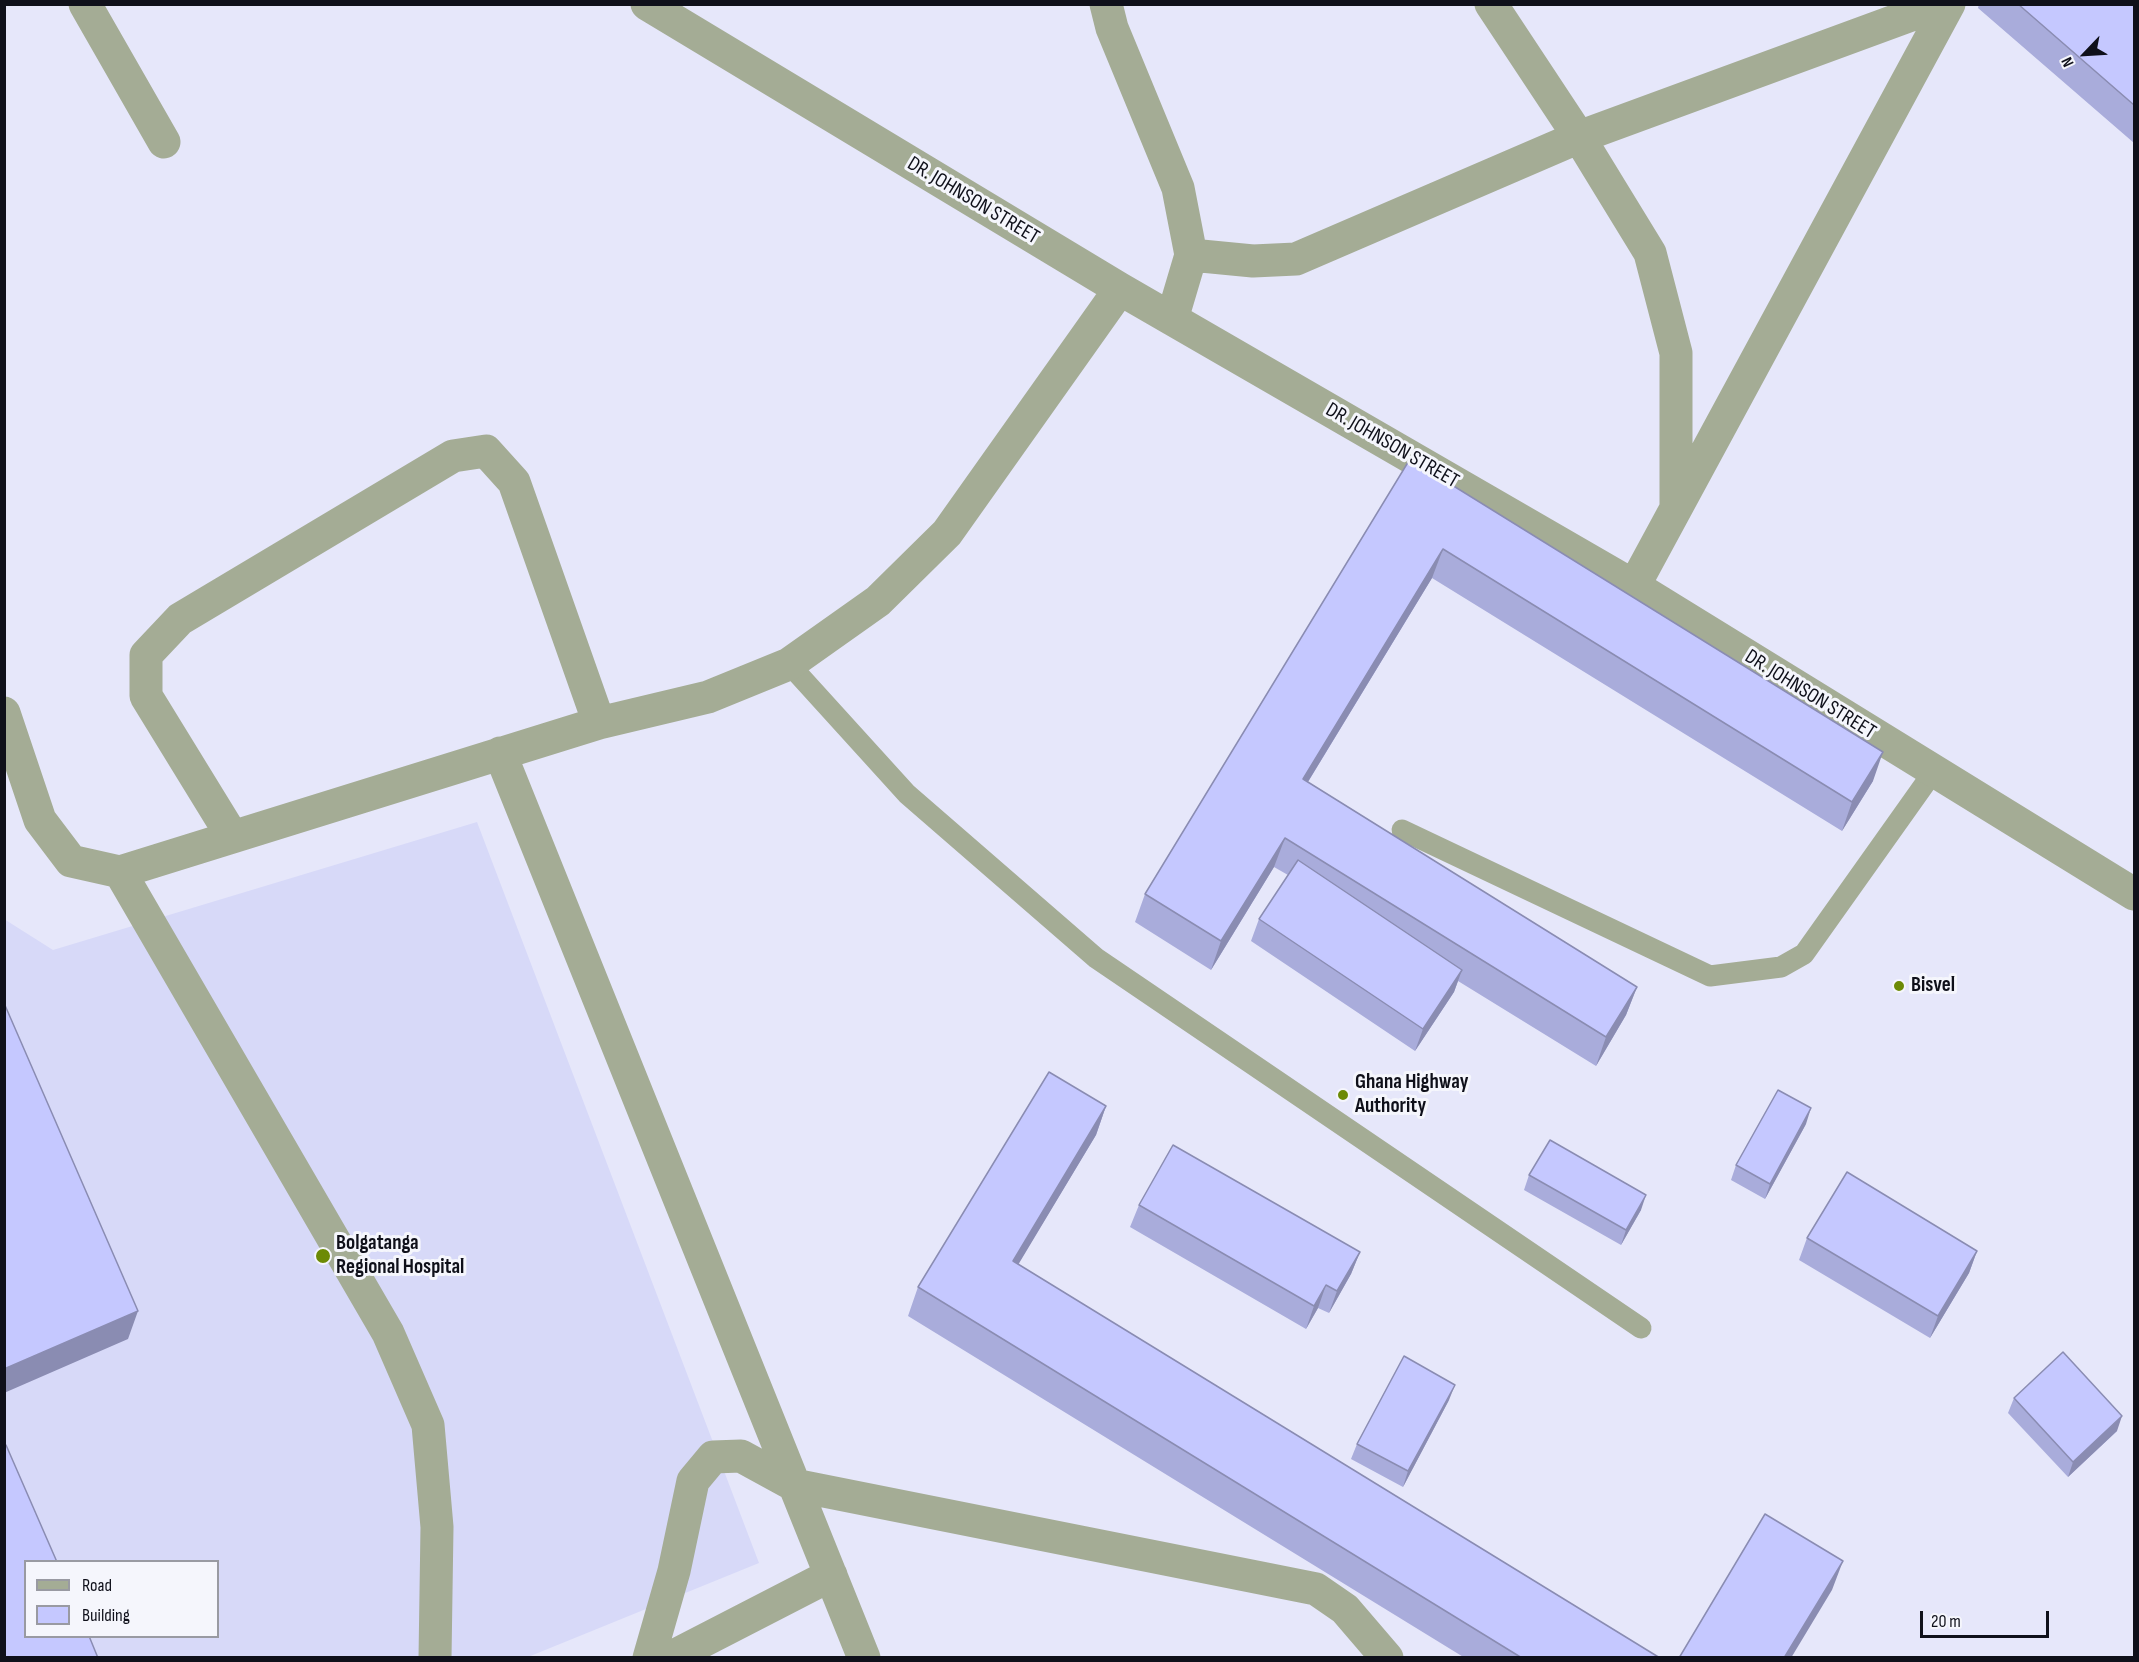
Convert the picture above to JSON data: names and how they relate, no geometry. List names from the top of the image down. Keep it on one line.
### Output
{"streets":{"street":["DR. JOHNSON STREET"]},"places":["Bisvel","Ghana Highway Authority","Bolgatanga Regional Hospital"],"legend":["Road","Building"],"scale_bar":"20 m","north":"bottom left"}
